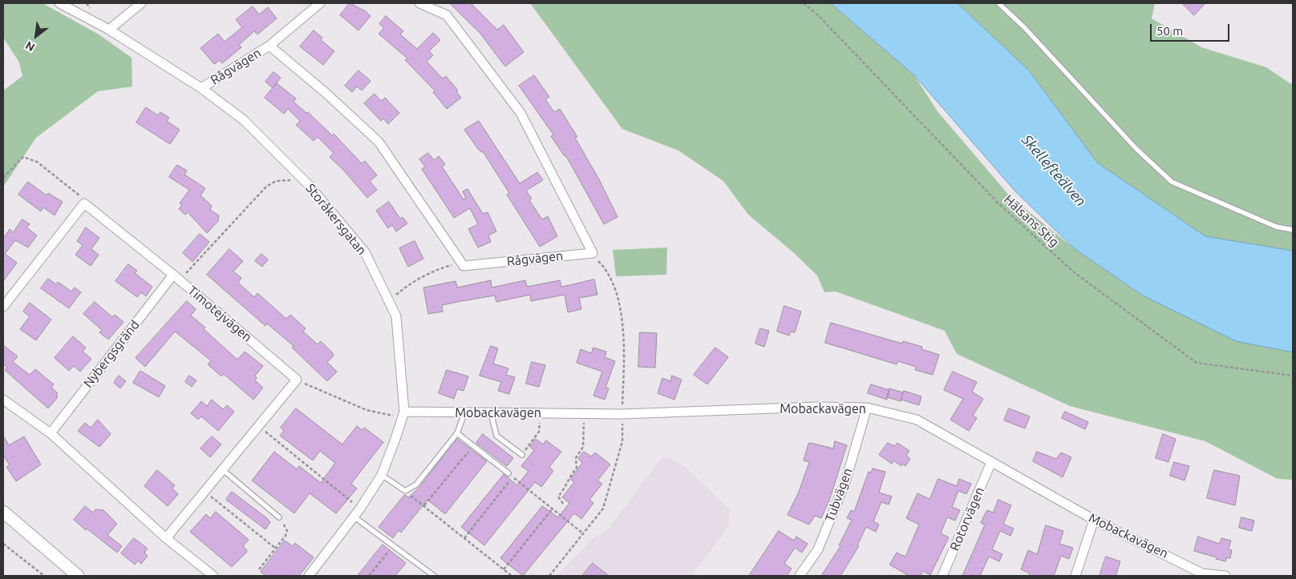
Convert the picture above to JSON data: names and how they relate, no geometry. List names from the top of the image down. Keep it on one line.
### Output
{"streets":{"street":["Rågvägen","Storåkersgatan","Timotejvägen","Nybergsgränd","Mobackavägen","Tubvägen","Rotorvägen"],"path":["Hälsans Stig"]},"crossings":[["Rågvägen","Storåkersgatan"],["Storåkersgatan","Mobackavägen"],["Timotejvägen","Nybergsgränd"],["Mobackavägen","Tubvägen"],["Mobackavägen","Rotorvägen"]],"water":["Skellefteälven"],"scale_bar":"50 m","north":"bottom left"}
